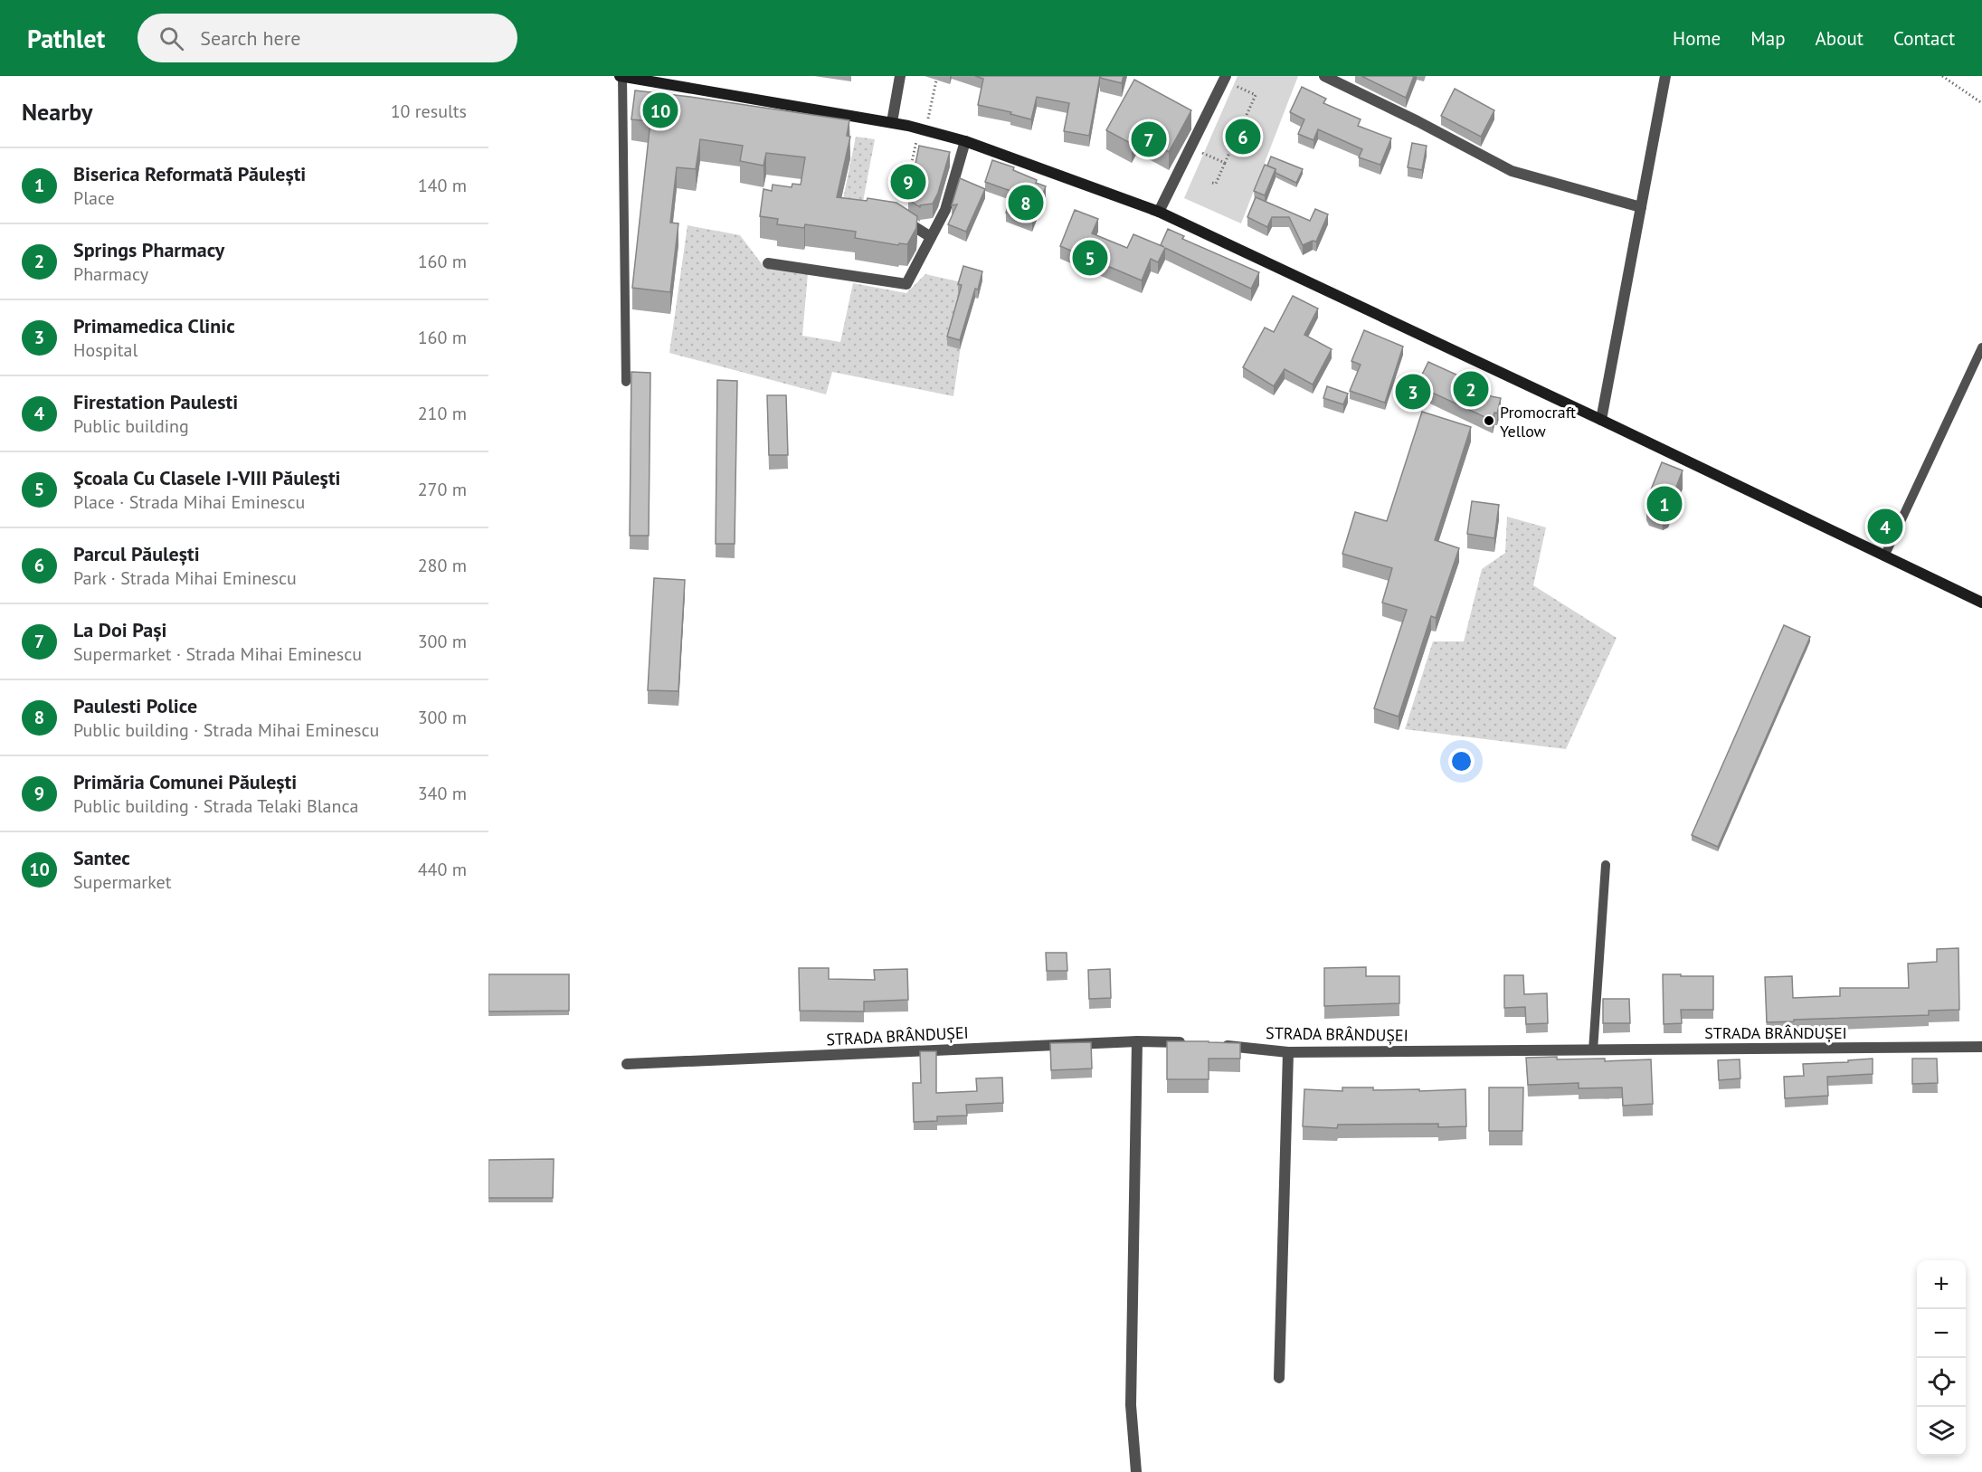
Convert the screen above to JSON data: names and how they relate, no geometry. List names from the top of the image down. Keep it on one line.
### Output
{"streets":{"street":["STRADA BRÂNDUȘEI"]},"places":["Promocraft Yellow"],"page":{"header":"Pathlet","search":"Search here","nav":["Home","Map","About","Contact"],"heading":["Nearby","10 results"],"pins":["10","6","7","9","8","5","2","3","1","4"],"list":[{"mark":"1","name":"Biserica Reformată Păulești","note":"Place","value":"140 m"},{"mark":"2","name":"Springs Pharmacy","note":"Pharmacy","value":"160 m"},{"mark":"3","name":"Primamedica Clinic","note":"Hospital","value":"160 m"},{"mark":"4","name":"Firestation Paulesti","note":"Public building","value":"210 m"},{"mark":"5","name":"Şcoala Cu Clasele I-VIII Păuleşti","note":"Place · Strada Mihai Eminescu","value":"270 m"},{"mark":"6","name":"Parcul Păulești","note":"Park · Strada Mihai Eminescu","value":"280 m"},{"mark":"7","name":"La Doi Pași","note":"Supermarket · Strada Mihai Eminescu","value":"300 m"},{"mark":"8","name":"Paulesti Police","note":"Public building · Strada Mihai Eminescu","value":"300 m"},{"mark":"9","name":"Primăria Comunei Păulești","note":"Public building · Strada Telaki Blanca","value":"340 m"},{"mark":"10","name":"Santec","note":"Supermarket","value":"440 m"}],"map_buttons":["+","−"]}}
